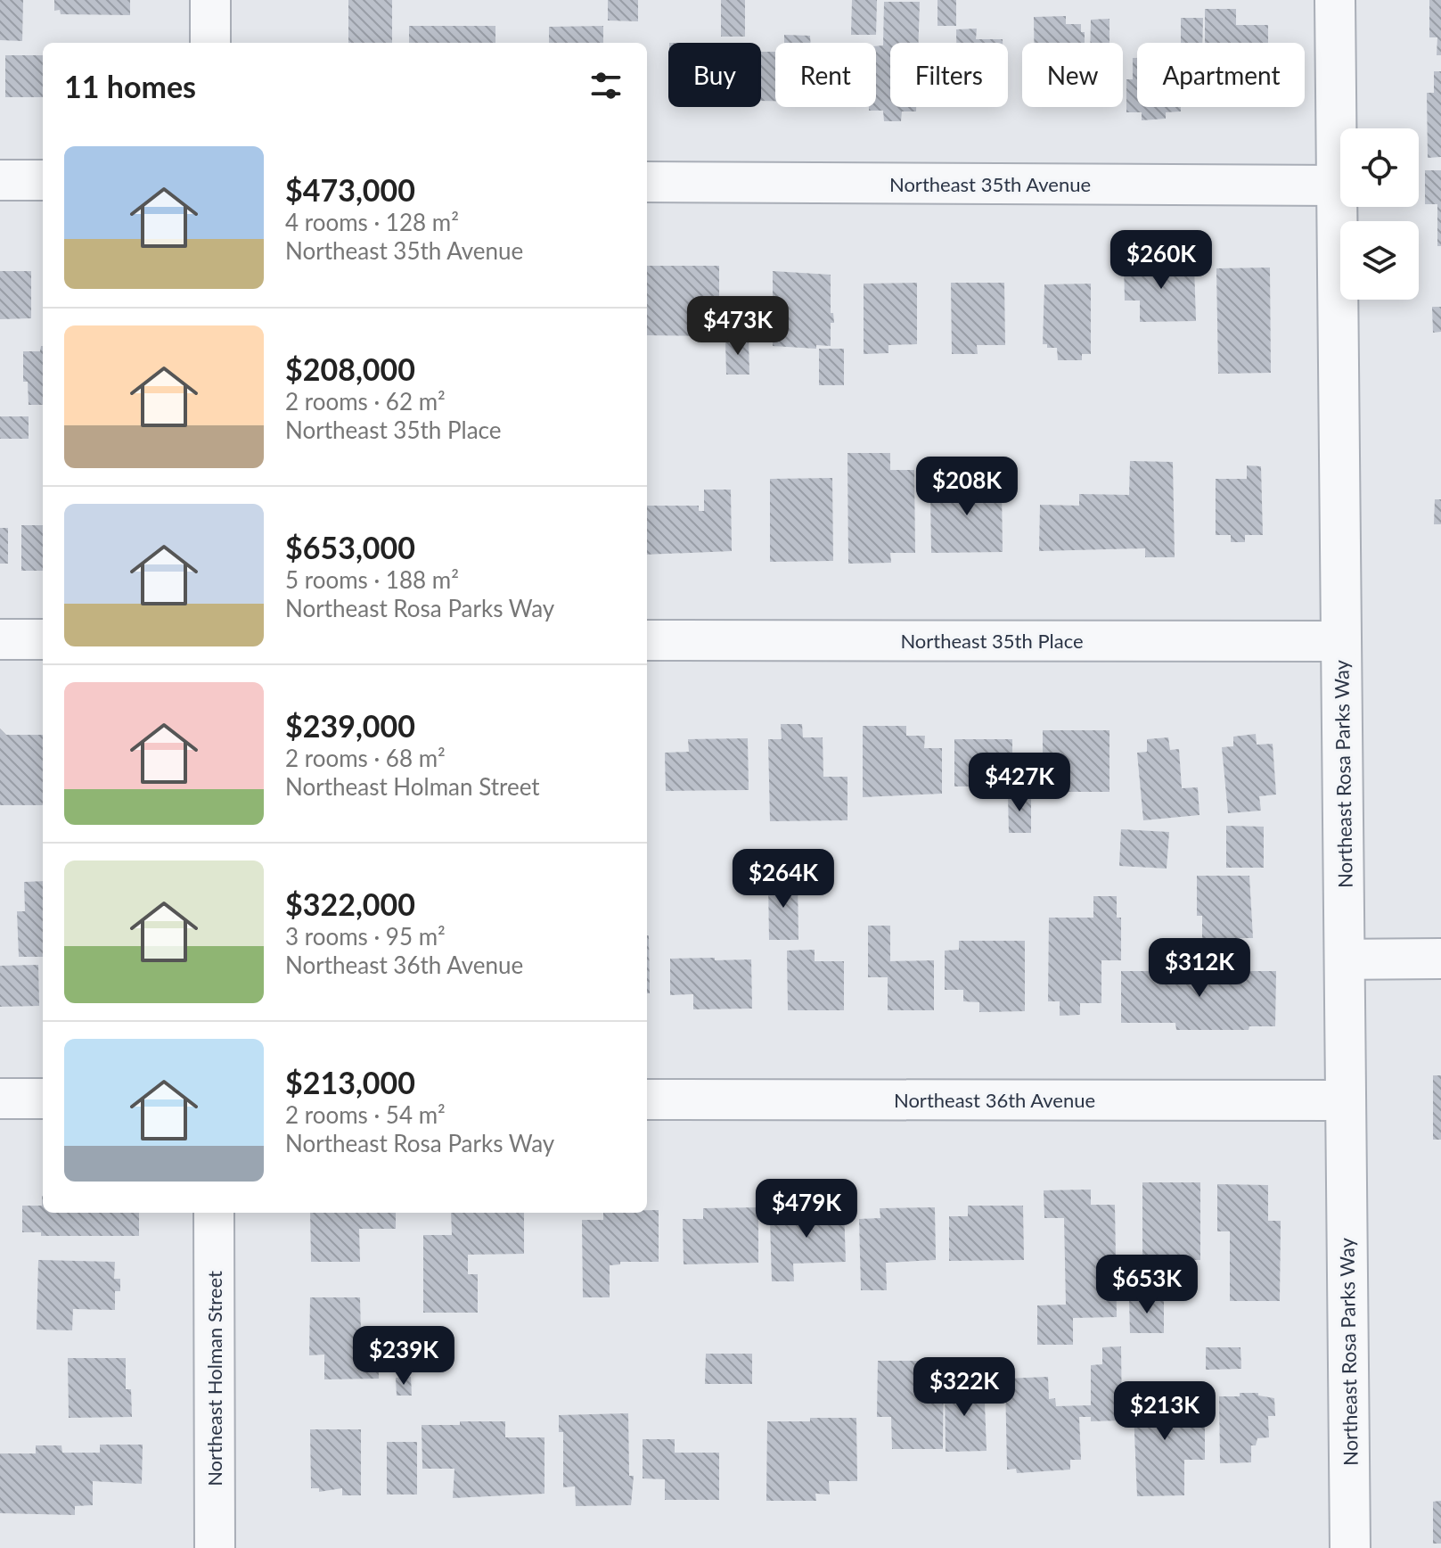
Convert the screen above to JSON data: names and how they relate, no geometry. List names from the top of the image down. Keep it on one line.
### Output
{"streets":{"street":["Northeast 35th Avenue","Northeast 35th Place","Northeast Rosa Parks Way","Northeast 36th Avenue","Northeast Holman Street"]},"crossings":[["Northeast 35th Avenue","Northeast Rosa Parks Way"],["Northeast 35th Place","Northeast Rosa Parks Way"],["Northeast Rosa Parks Way","Northeast 36th Avenue"]],"page":{"chip":["Buy","Rent","Filters","New","Apartment"],"heading":"11 homes","list":[{"name":"$473,000","note":"4 rooms · 128 m² · Northeast 35th Avenue"},{"name":"$208,000","note":"2 rooms · 62 m² · Northeast 35th Place"},{"name":"$653,000","note":"5 rooms · 188 m² · Northeast Rosa Parks Way"},{"name":"$239,000","note":"2 rooms · 68 m² · Northeast Holman Street"},{"name":"$322,000","note":"3 rooms · 95 m² · Northeast 36th Avenue"},{"name":"$213,000","note":"2 rooms · 54 m² · Northeast Rosa Parks Way"}],"price":["$260K","$473K","$208K","$427K","$264K","$312K","$479K","$653K","$239K","$322K","$213K"]}}
